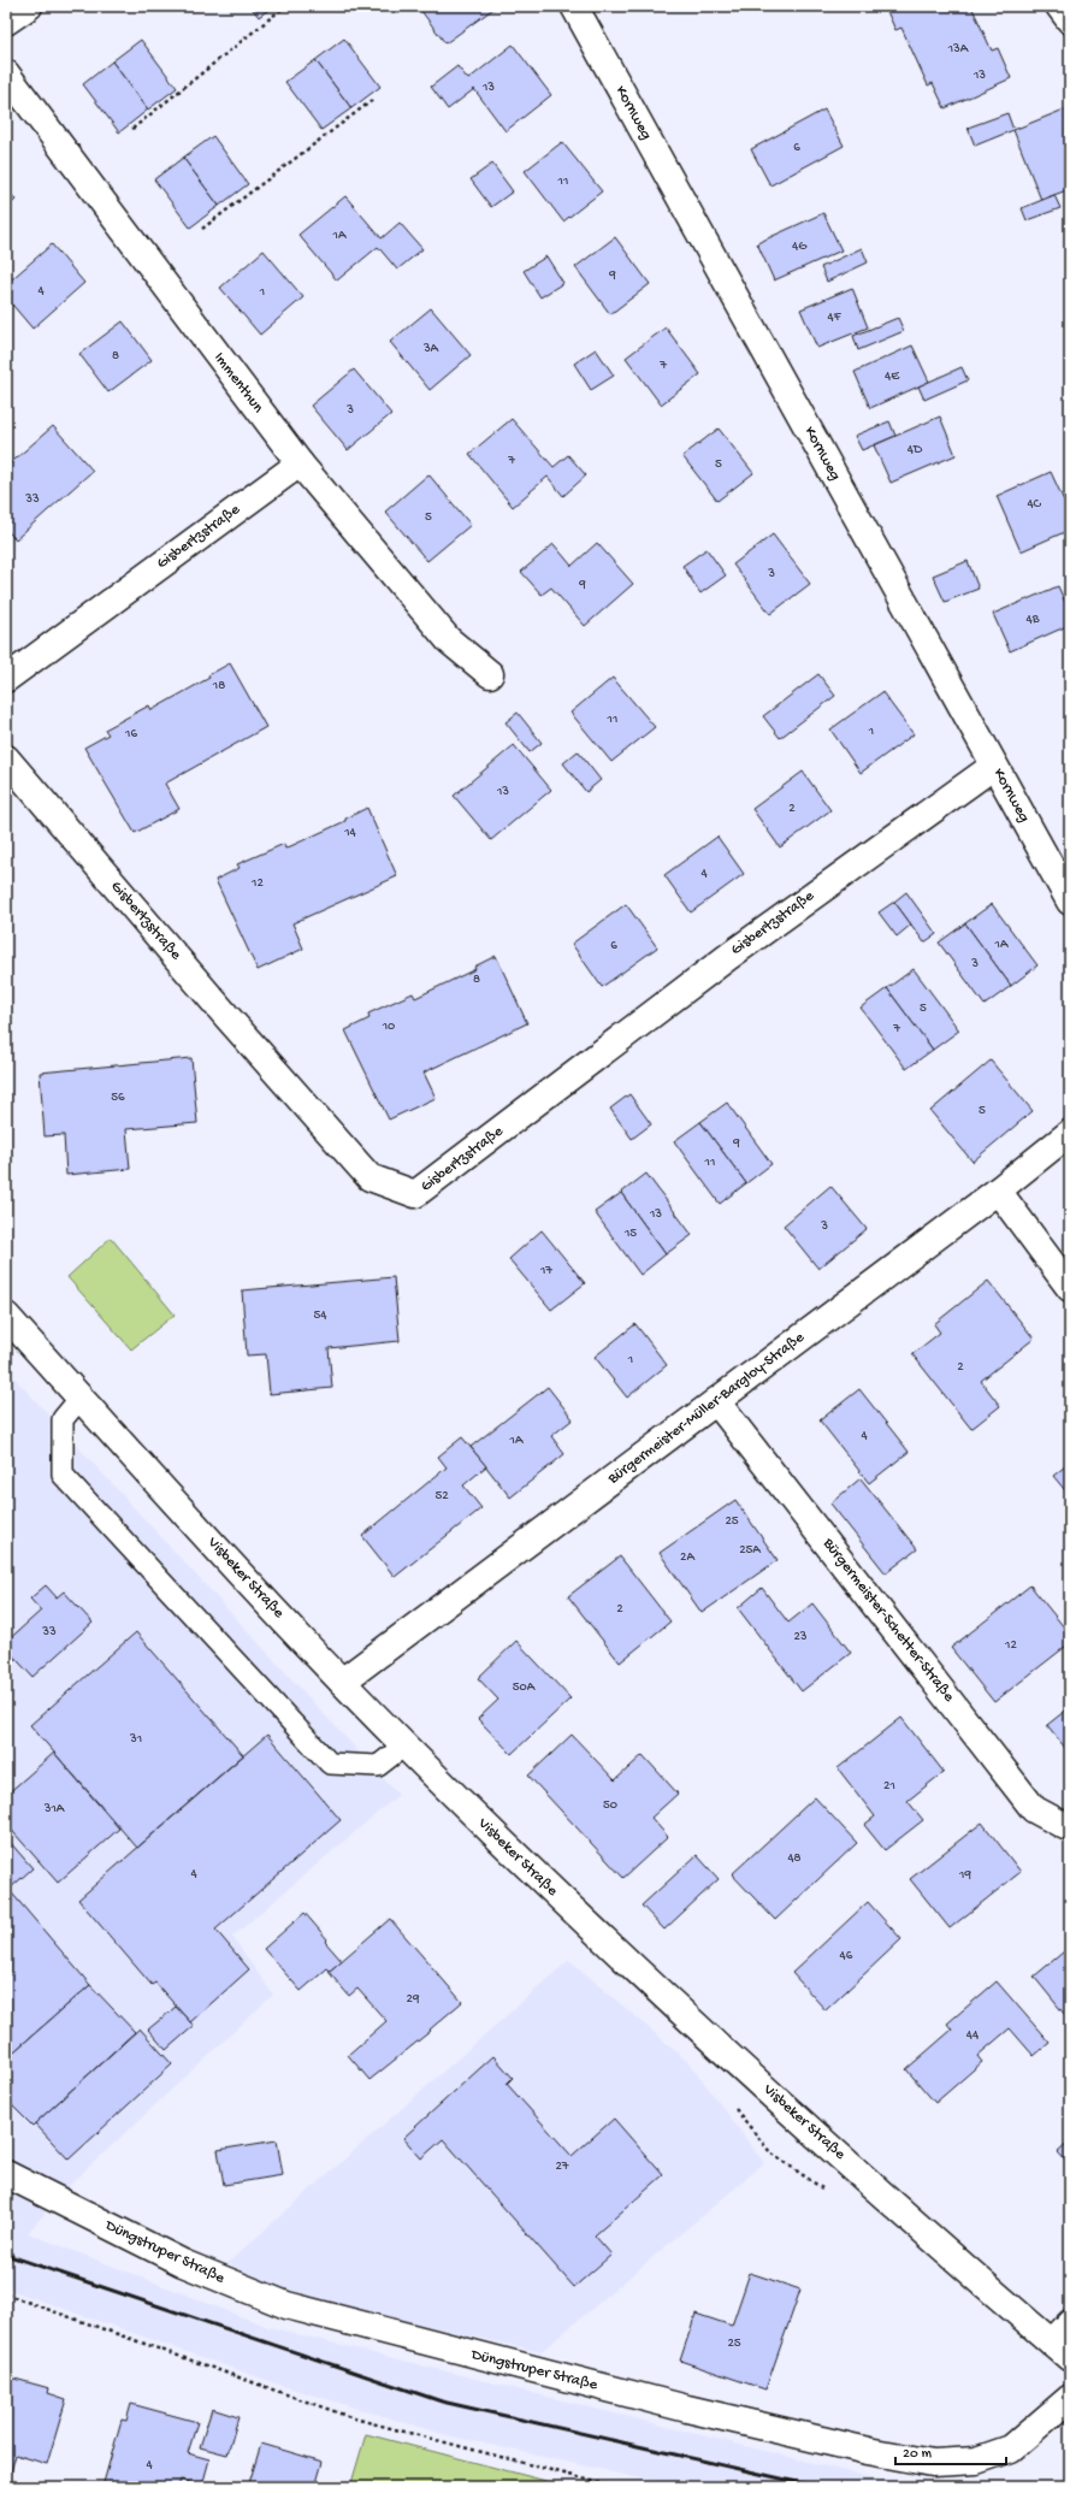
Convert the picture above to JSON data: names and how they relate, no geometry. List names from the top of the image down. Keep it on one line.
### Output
{"streets":{"street":["Kornweg","Immenthun","Gisbertzstraße","Bürgermeister-Müller-Bargloy-Straße","Visbeker Straße","Bürgermeister-Schetter-Straße","Düngstruper Straße"]},"crossings":[["Kornweg","Gisbertzstraße"],["Immenthun","Gisbertzstraße"],["Bürgermeister-Müller-Bargloy-Straße","Visbeker Straße"],["Bürgermeister-Müller-Bargloy-Straße","Bürgermeister-Schetter-Straße"]],"house_numbers":["13A","13","13","6","11","1A","4G","9","4","1","4F","3A","8","7","4E","3","4D","7","5","33","4C","5","3","9","4B","18","11","1","16","13","2","14","4","12","1A","6","3","8","5","10","7","56","5","9","11","13","3","15","17","54","1","2","4","1A","52","25","25A","2A","2","33","23","12","50A","31","21","50","31A","48","4","19","46","29","44","27","25","4"],"scale_bar":"20 m"}
